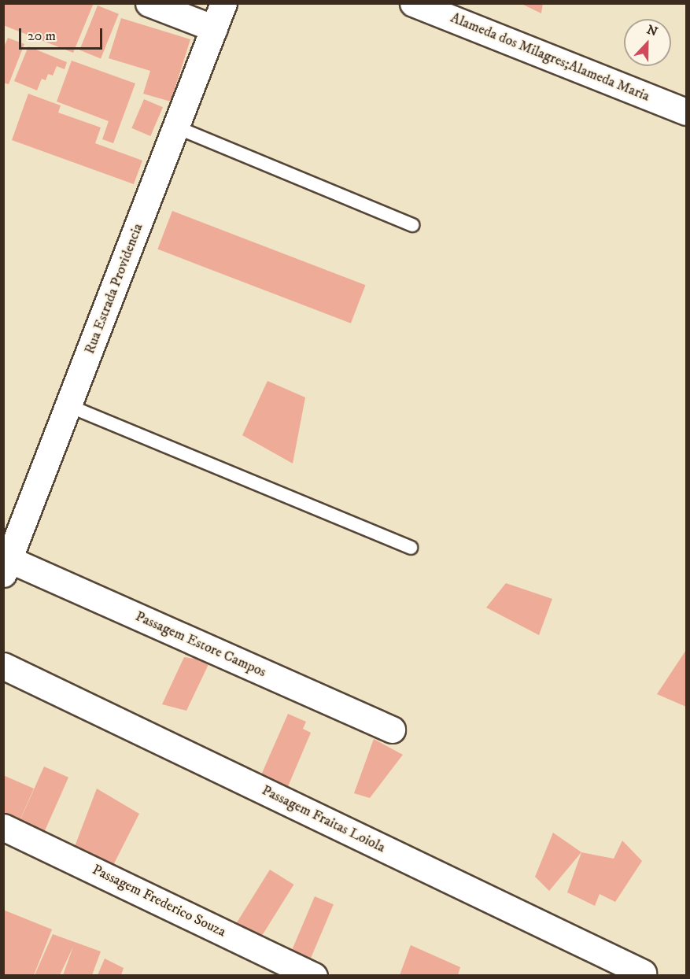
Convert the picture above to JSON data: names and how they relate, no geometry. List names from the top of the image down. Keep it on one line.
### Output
{"streets":{"street":["Alameda dos Milagres;Alameda Maria","Rua Estrada Providencia","Passagem Estore Campos","Passagem Fraitas Loiola","Passagem Frederico Souza"]},"crossings":[["Rua Estrada Providencia","Passagem Estore Campos"]],"scale_bar":"20 m","north":"top"}
